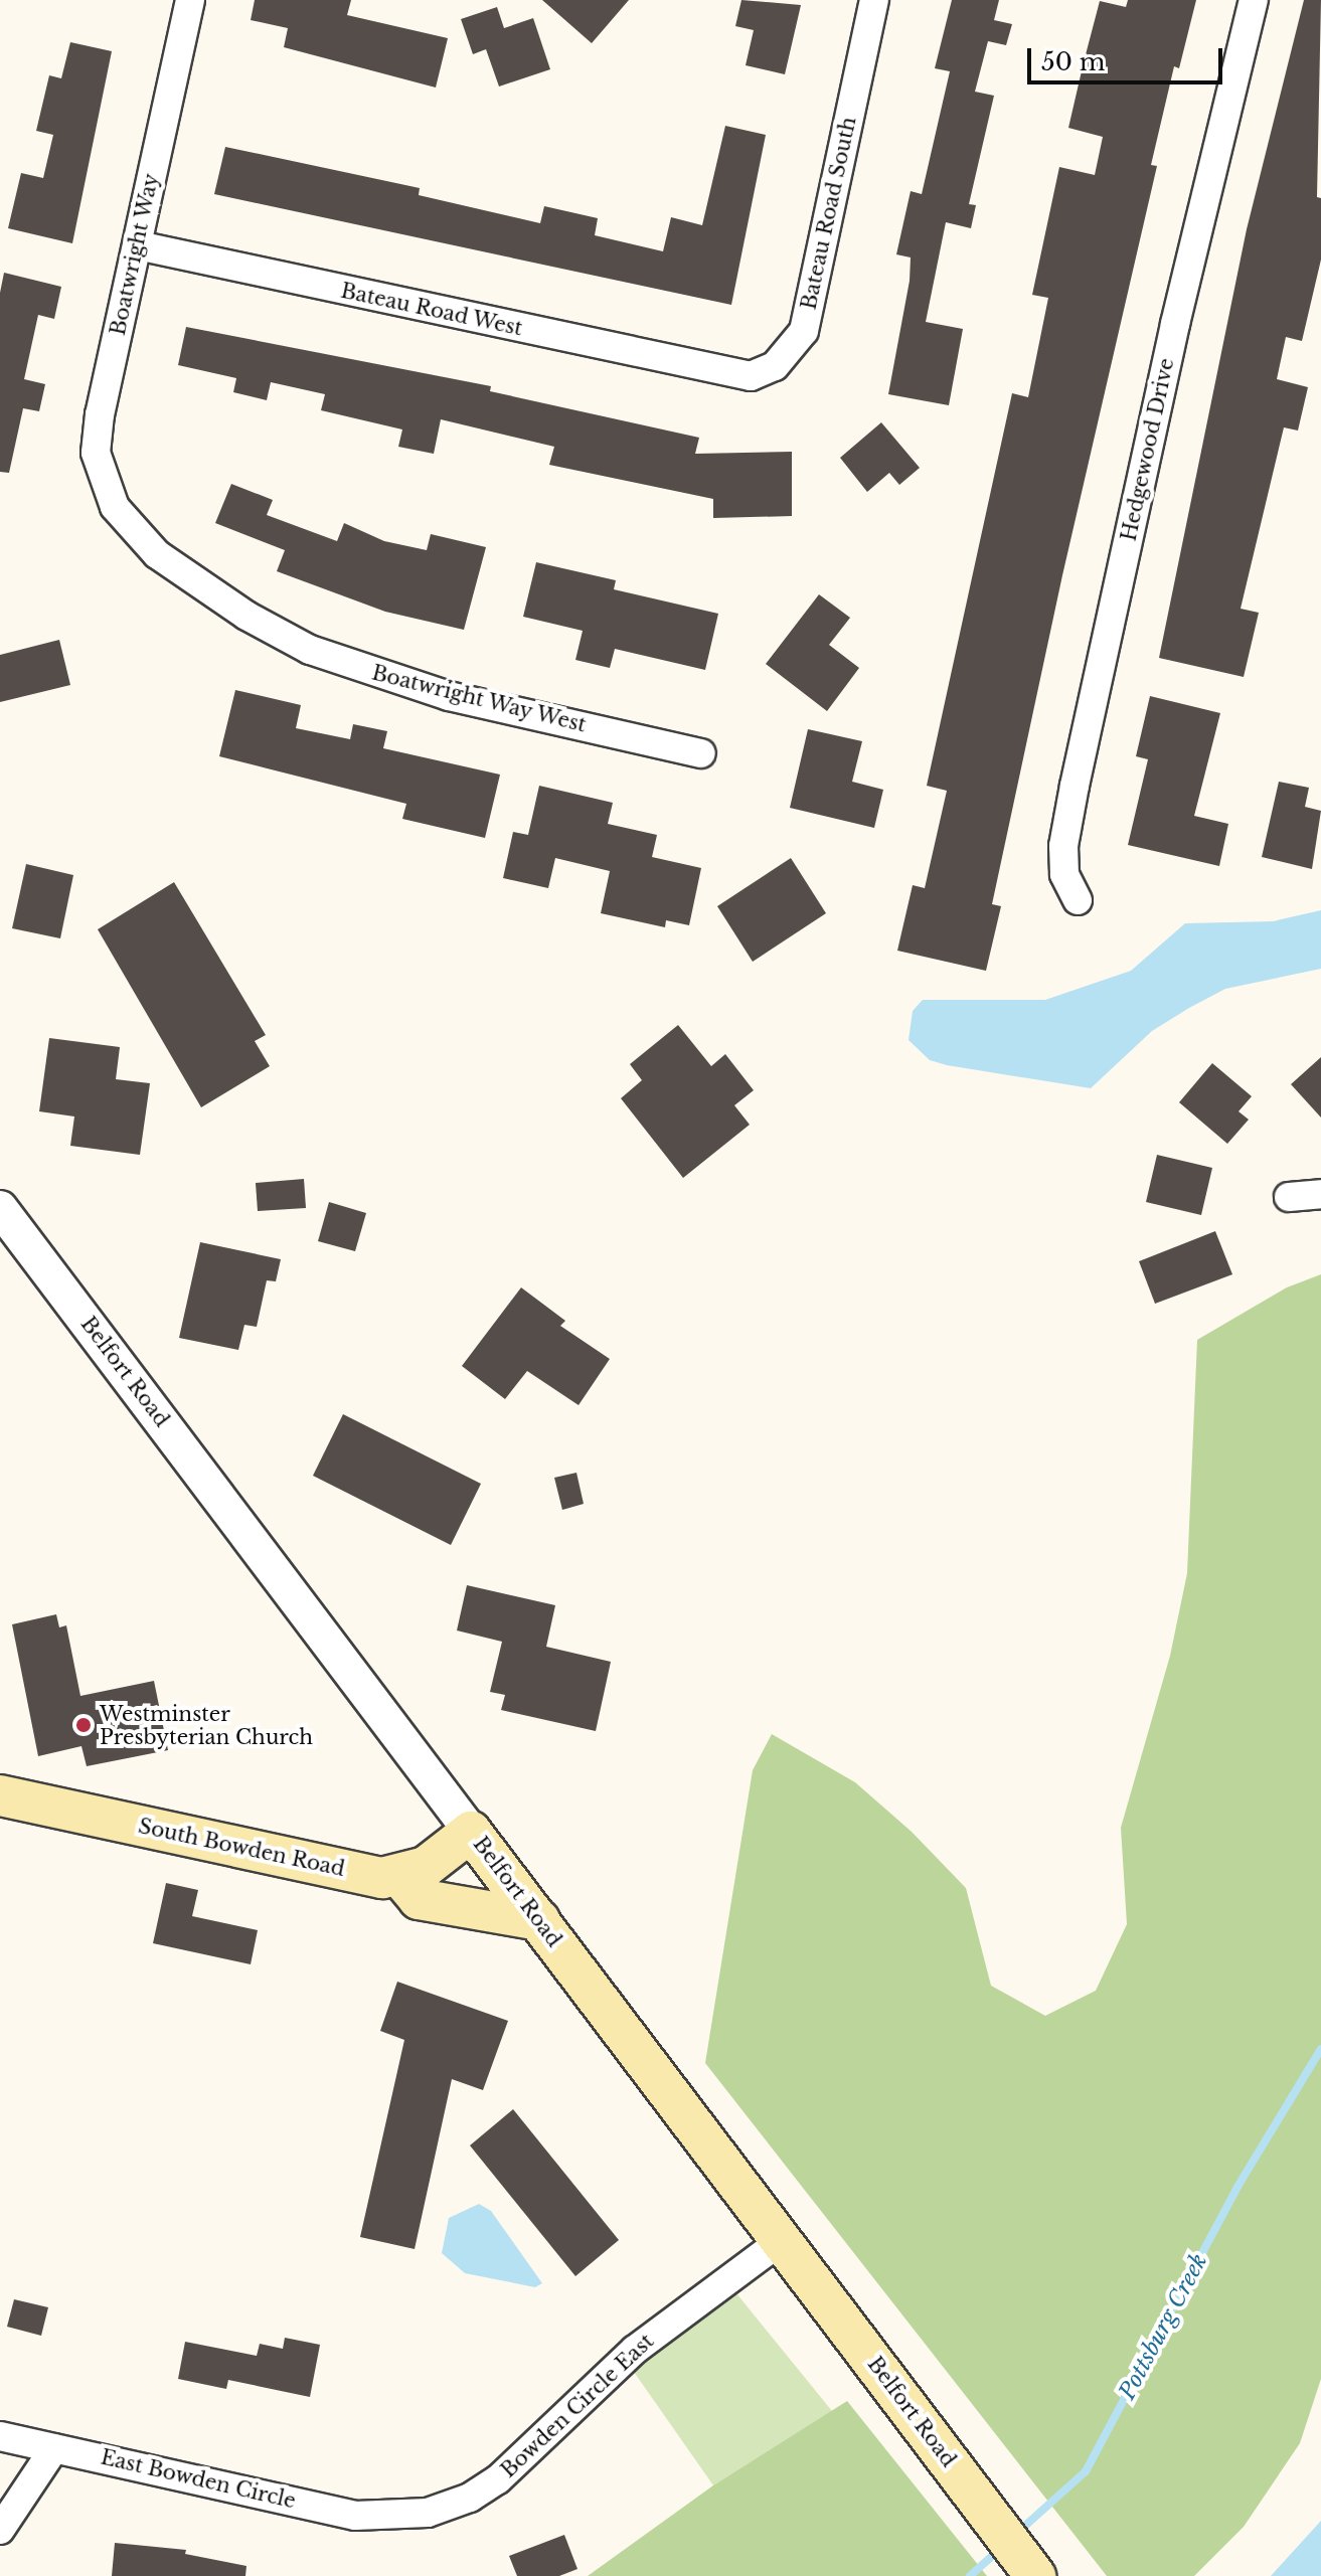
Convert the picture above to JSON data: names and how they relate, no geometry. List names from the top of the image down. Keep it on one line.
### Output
{"streets":{"main road":["Belfort Road","South Bowden Road"],"street":["Bateau Road South","Boatwright Way","Bateau Road West","Hedgewood Drive","Boatwright Way West","Bowden Circle East","East Bowden Circle"]},"crossings":[["Bateau Road South","Bateau Road West"],["Boatwright Way","Bateau Road West"],["Boatwright Way","Boatwright Way West"],["Belfort Road","South Bowden Road"],["Belfort Road","Bowden Circle East"],["Bowden Circle East","East Bowden Circle"]],"water":["Pottsburg Creek"],"places":["Westminster Presbyterian Church"],"scale_bar":"50 m"}
